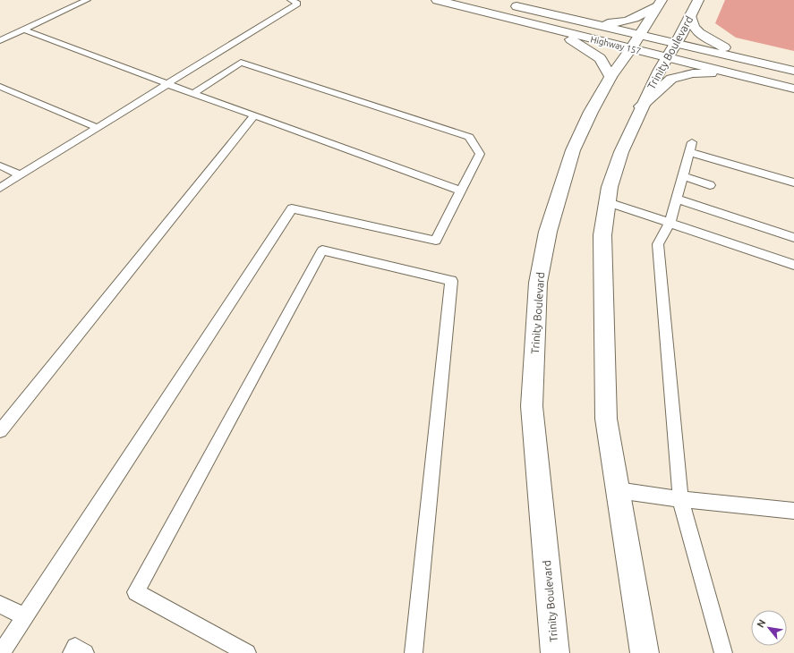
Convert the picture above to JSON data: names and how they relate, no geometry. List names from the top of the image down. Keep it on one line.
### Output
{"streets":{"main road":["Highway 157","Trinity Boulevard"]},"crossings":[["Highway 157","Trinity Boulevard"]],"north":"top left"}
